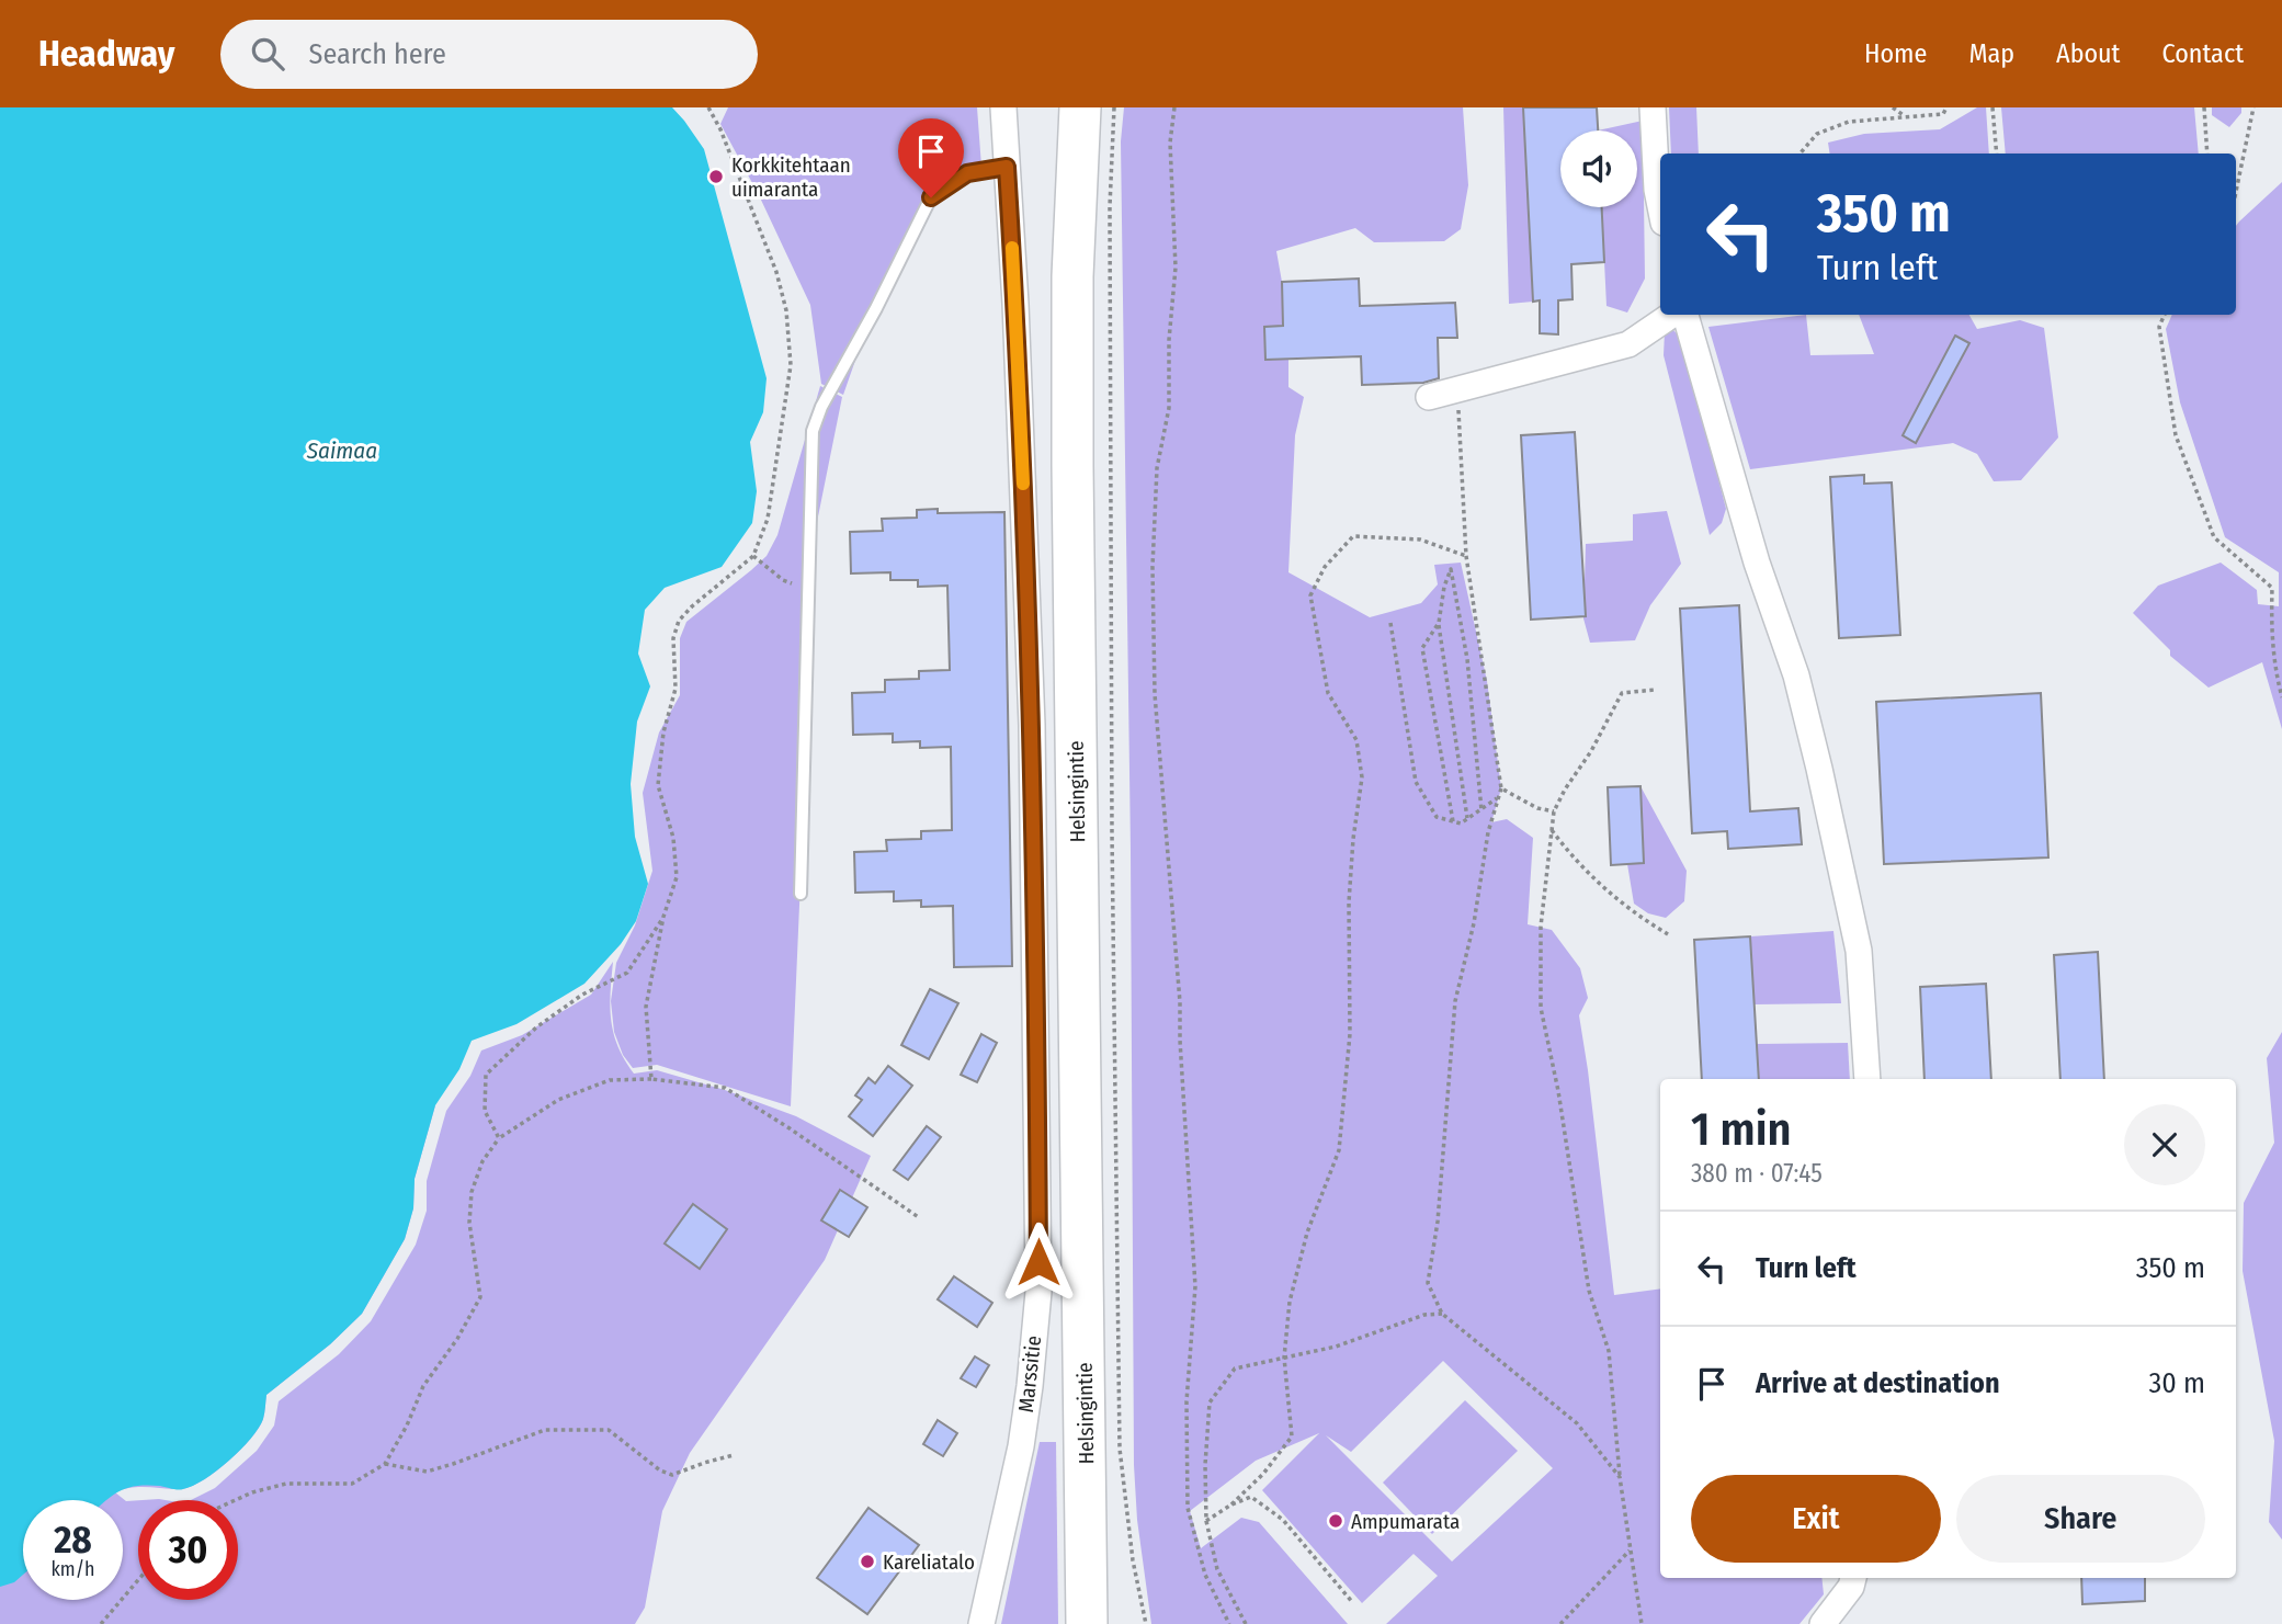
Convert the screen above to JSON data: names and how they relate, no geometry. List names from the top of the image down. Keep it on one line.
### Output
{"streets":{"main road":["Helsingintie"],"street":["Marssitie"]},"water":["Saimaa"],"places":["Korkkitehtaan uimaranta","Ampumarata","Kareliatalo"],"page":{"header":"Headway","search":"Search here","nav":["Home","Map","About","Contact"],"turn":["350 m","Turn left"],"heading":["1 min","380 m · 07:45"],"list":[{"name":"Turn left","value":"350 m"},{"name":"Arrive at destination","value":"30 m"}],"buttons":["Exit","Share"],"speed":"28 km/h","limit":"30"}}
